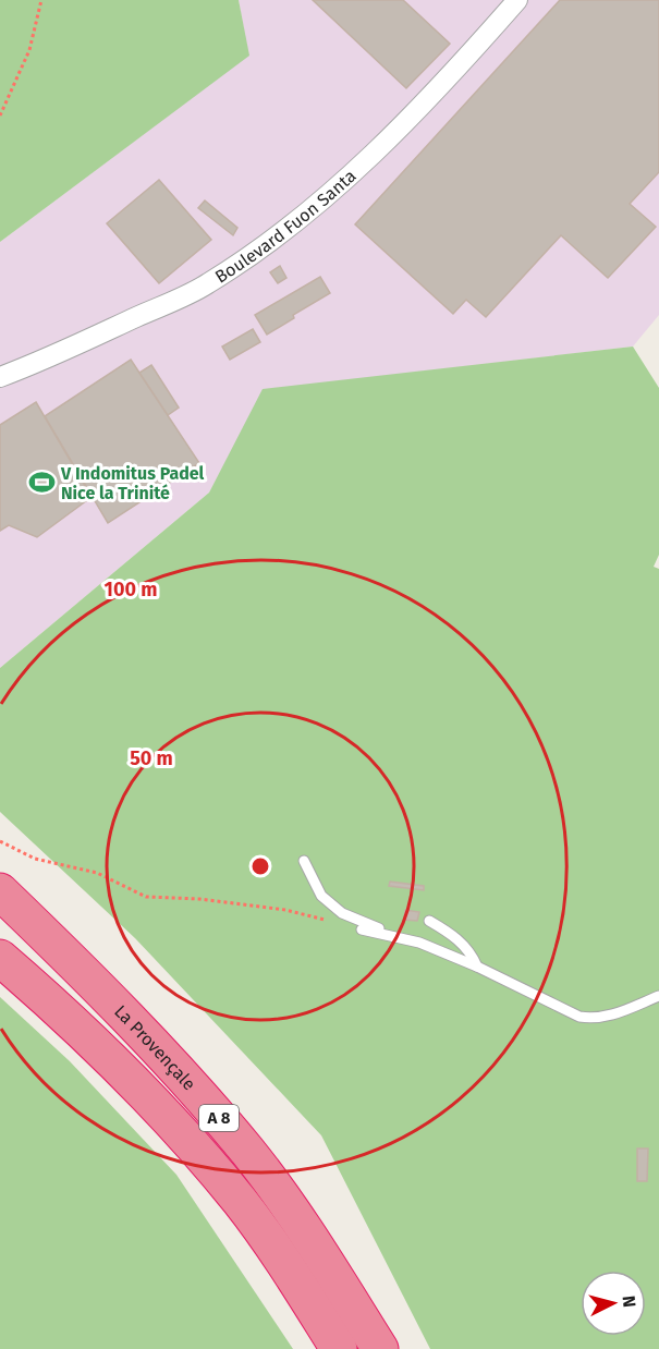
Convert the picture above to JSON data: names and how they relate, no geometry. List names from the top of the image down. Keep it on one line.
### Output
{"streets":{"highway":["La Provençale","A 8"],"street":["Boulevard Fuon Santa"]},"places":{"sports":["V Indomitus Padel Nice la Trinité"]},"north":"right","rings":["100 m","50 m"]}
